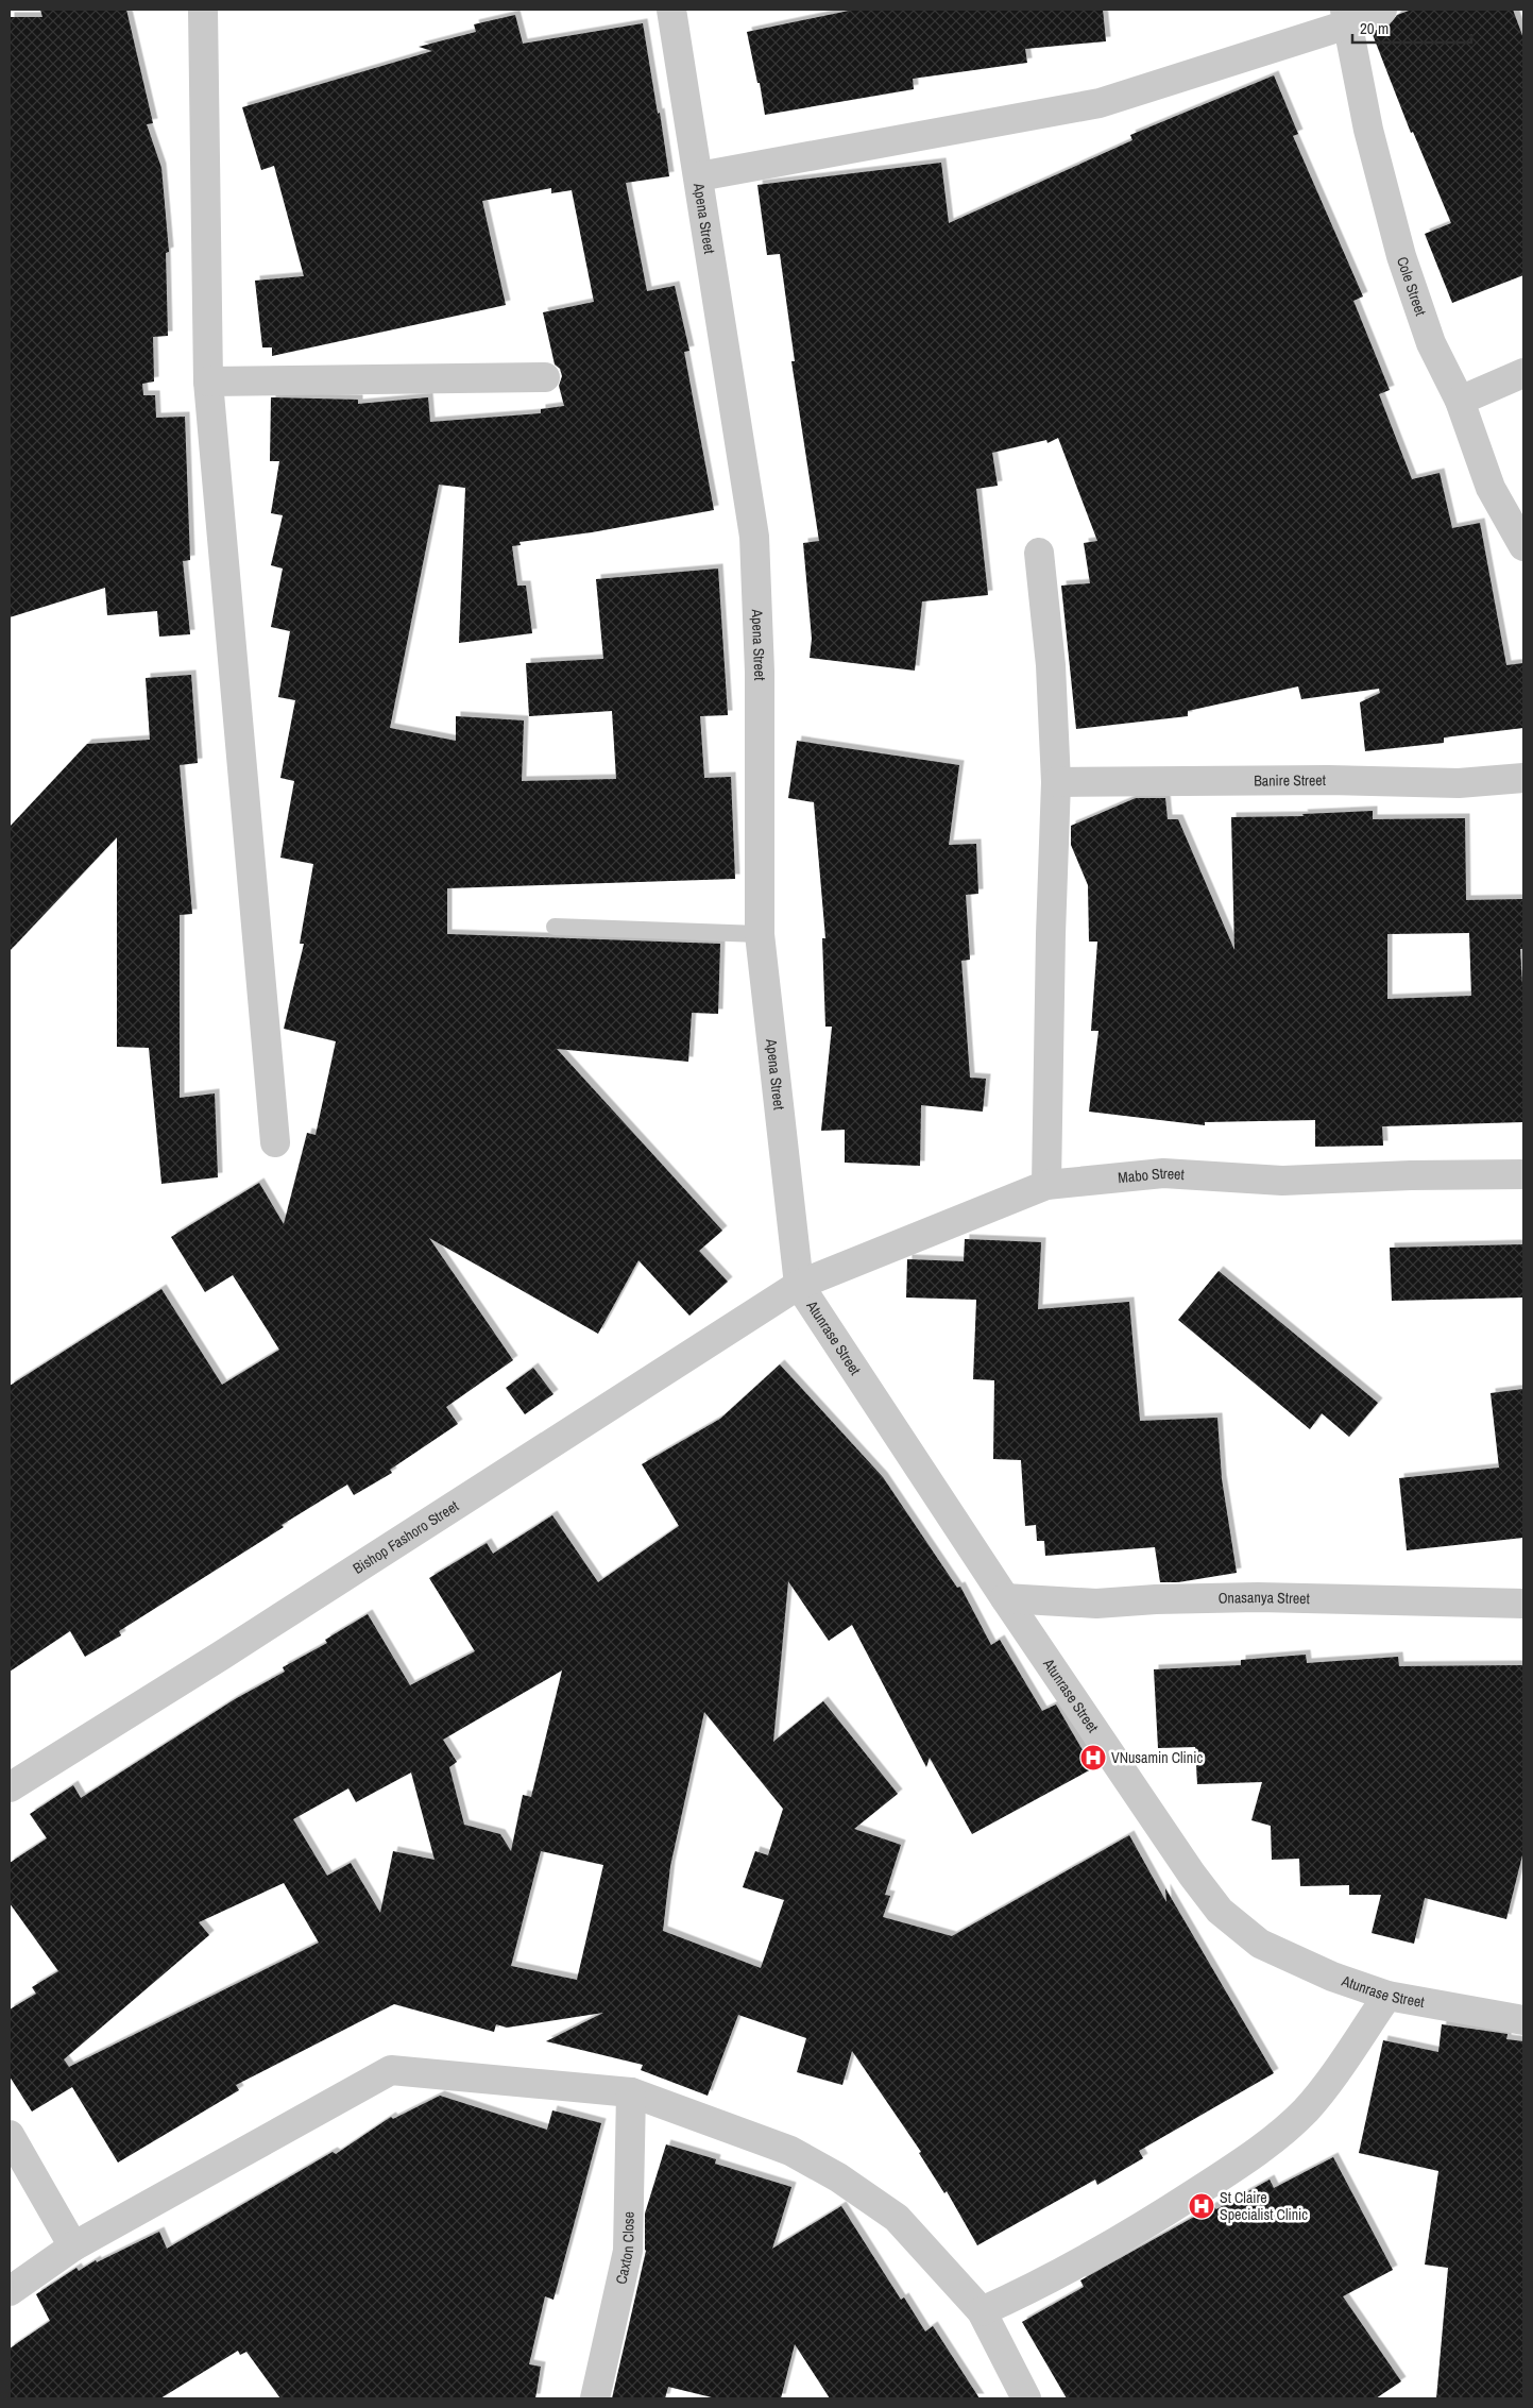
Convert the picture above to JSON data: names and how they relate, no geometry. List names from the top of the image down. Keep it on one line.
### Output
{"streets":{"street":["Apena Street","Cole Street","Banire Street","Mabo Street","Atunrase Street","Bishop Fashoro Street","Onasanya Street","Caxton Close"]},"crossings":[["Apena Street","Mabo Street"],["Apena Street","Atunrase Street"],["Apena Street","Bishop Fashoro Street"],["Mabo Street","Atunrase Street"],["Mabo Street","Bishop Fashoro Street"],["Atunrase Street","Bishop Fashoro Street"],["Atunrase Street","Onasanya Street"]],"places":{"hospital":["VNusamin Clinic","St Claire Specialist Clinic"]},"scale_bar":"20 m"}
